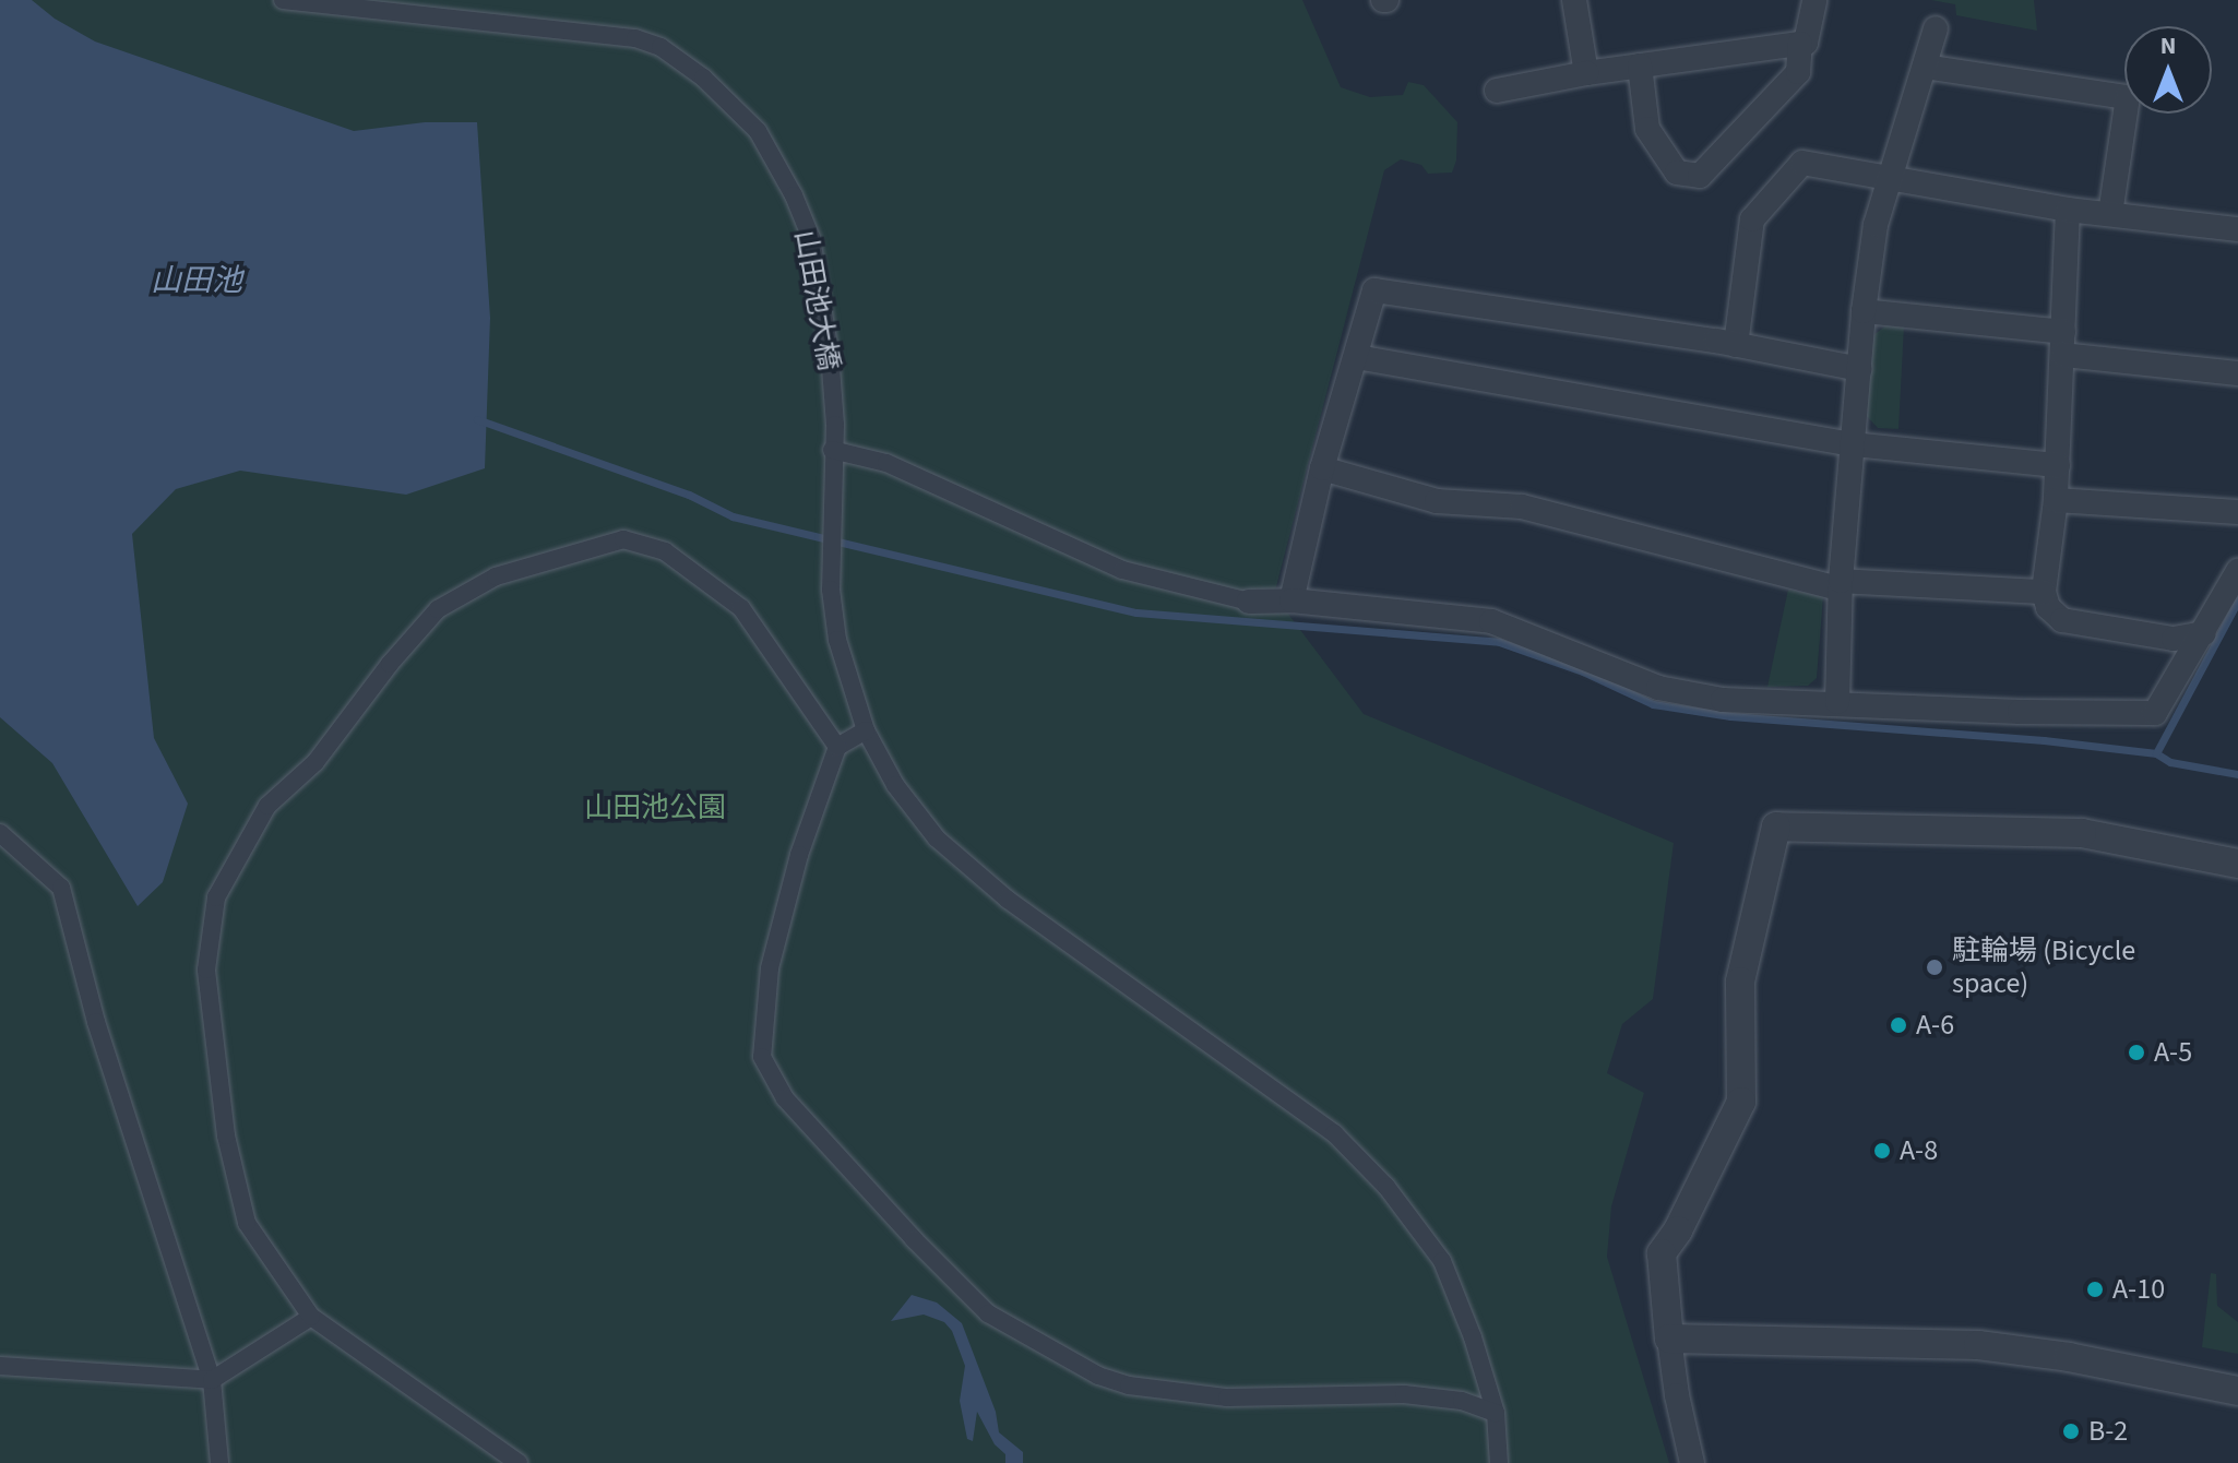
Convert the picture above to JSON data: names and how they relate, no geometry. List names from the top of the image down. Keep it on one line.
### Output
{"streets":{"street":["山田池大橋"]},"water":["山田池"],"parks":["山田池公園"],"places":["駐輪場 (Bicycle space)","A-6","A-5","A-8","A-10","B-2"],"north":"top"}
